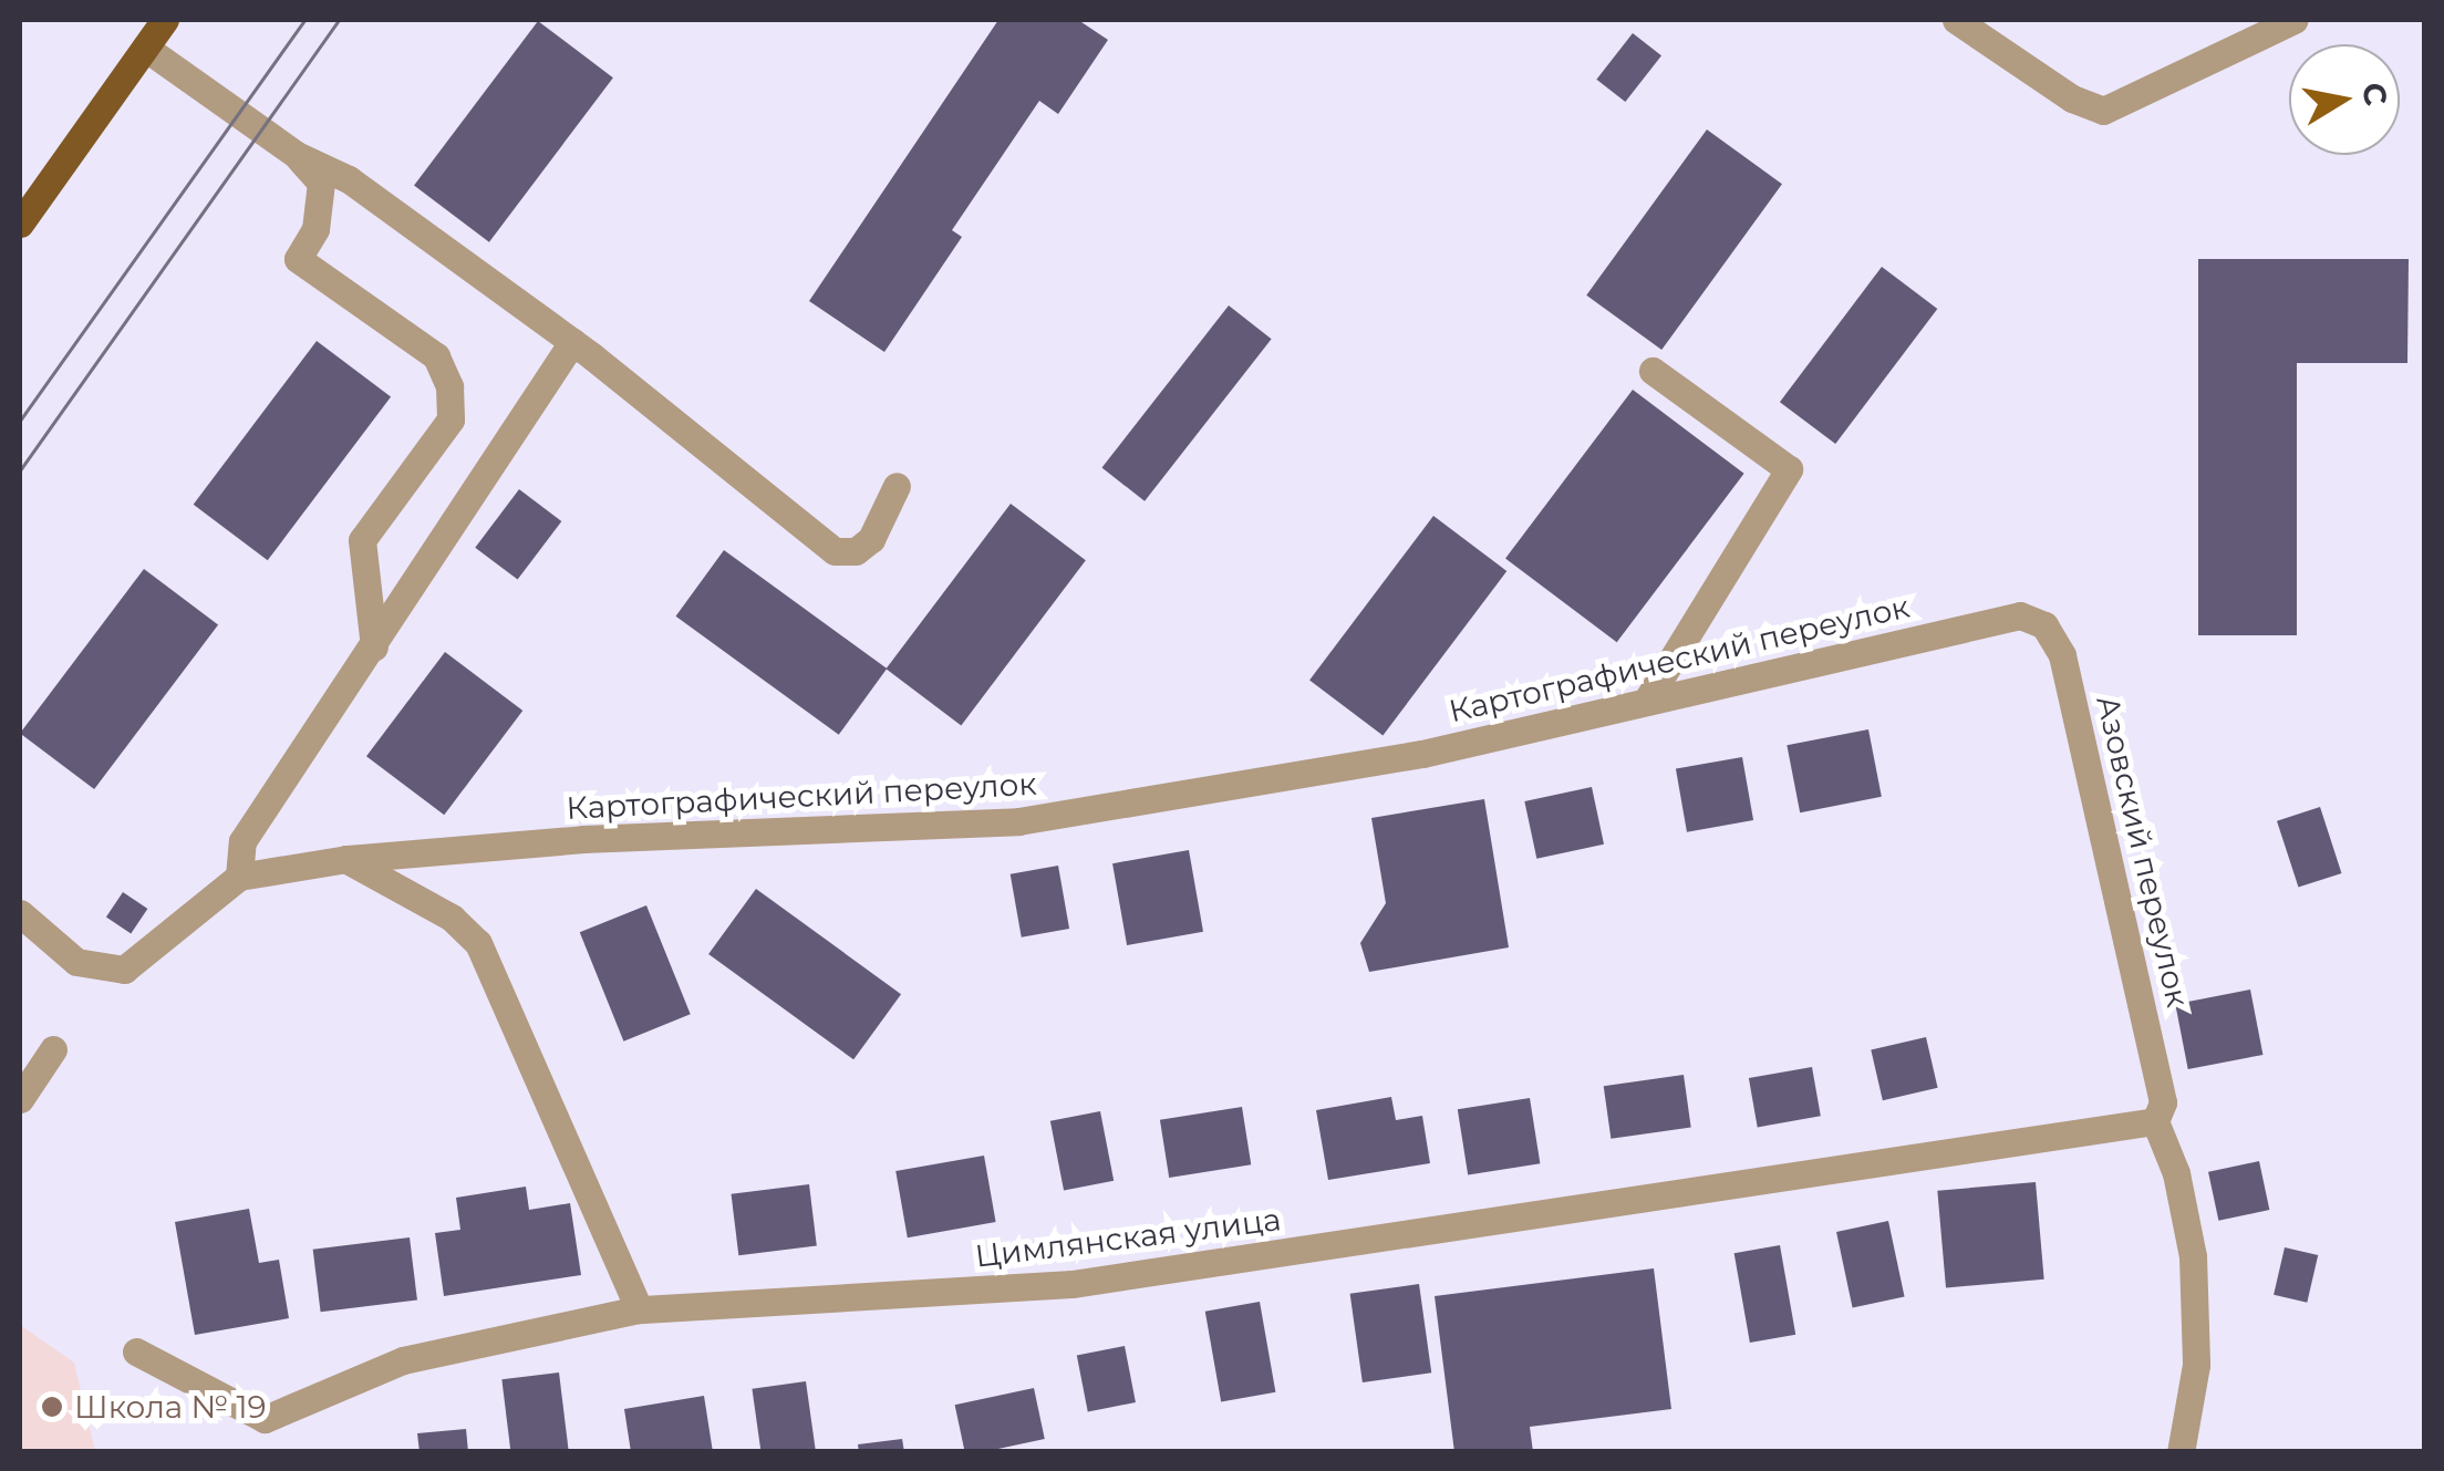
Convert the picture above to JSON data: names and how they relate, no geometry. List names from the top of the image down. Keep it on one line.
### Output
{"streets":{"street":["Картографический переулок","Азовский переулок","Цимлянская улица"]},"crossings":[["Картографический переулок","Азовский переулок"],["Азовский переулок","Цимлянская улица"]],"places":["Школа № 19"],"north":"right"}
